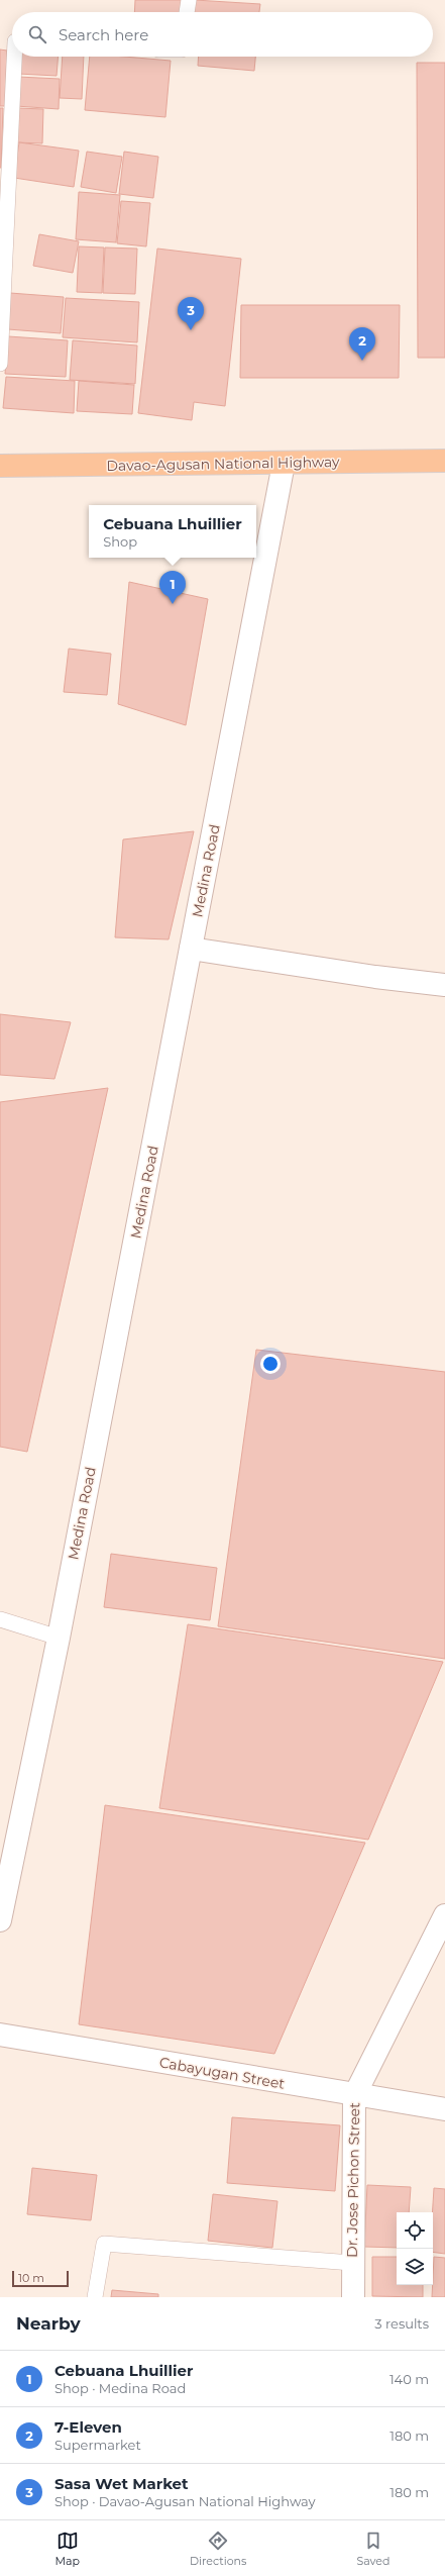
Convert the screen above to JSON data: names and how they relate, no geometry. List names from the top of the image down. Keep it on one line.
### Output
{"streets":{"main road":["Davao-Agusan National Highway"],"street":["Medina Road","Cabayugan Street","Dr. Jose Pichon Street"]},"crossings":[["Davao-Agusan National Highway","Medina Road"],["Cabayugan Street","Dr. Jose Pichon Street"]],"scale_bar":"10 m","page":{"search":"Search here","pins":["3","2","1"],"popup":["Cebuana Lhuillier","Shop"],"scale":"10 m","heading":["Nearby","3 results"],"list":[{"mark":"1","name":"Cebuana Lhuillier","note":"Shop · Medina Road","value":"140 m"},{"mark":"2","name":"7-Eleven","note":"Supermarket","value":"180 m"},{"mark":"3","name":"Sasa Wet Market","note":"Shop · Davao-Agusan National Highway","value":"180 m"}],"nav":["Map","Directions","Saved"]}}
